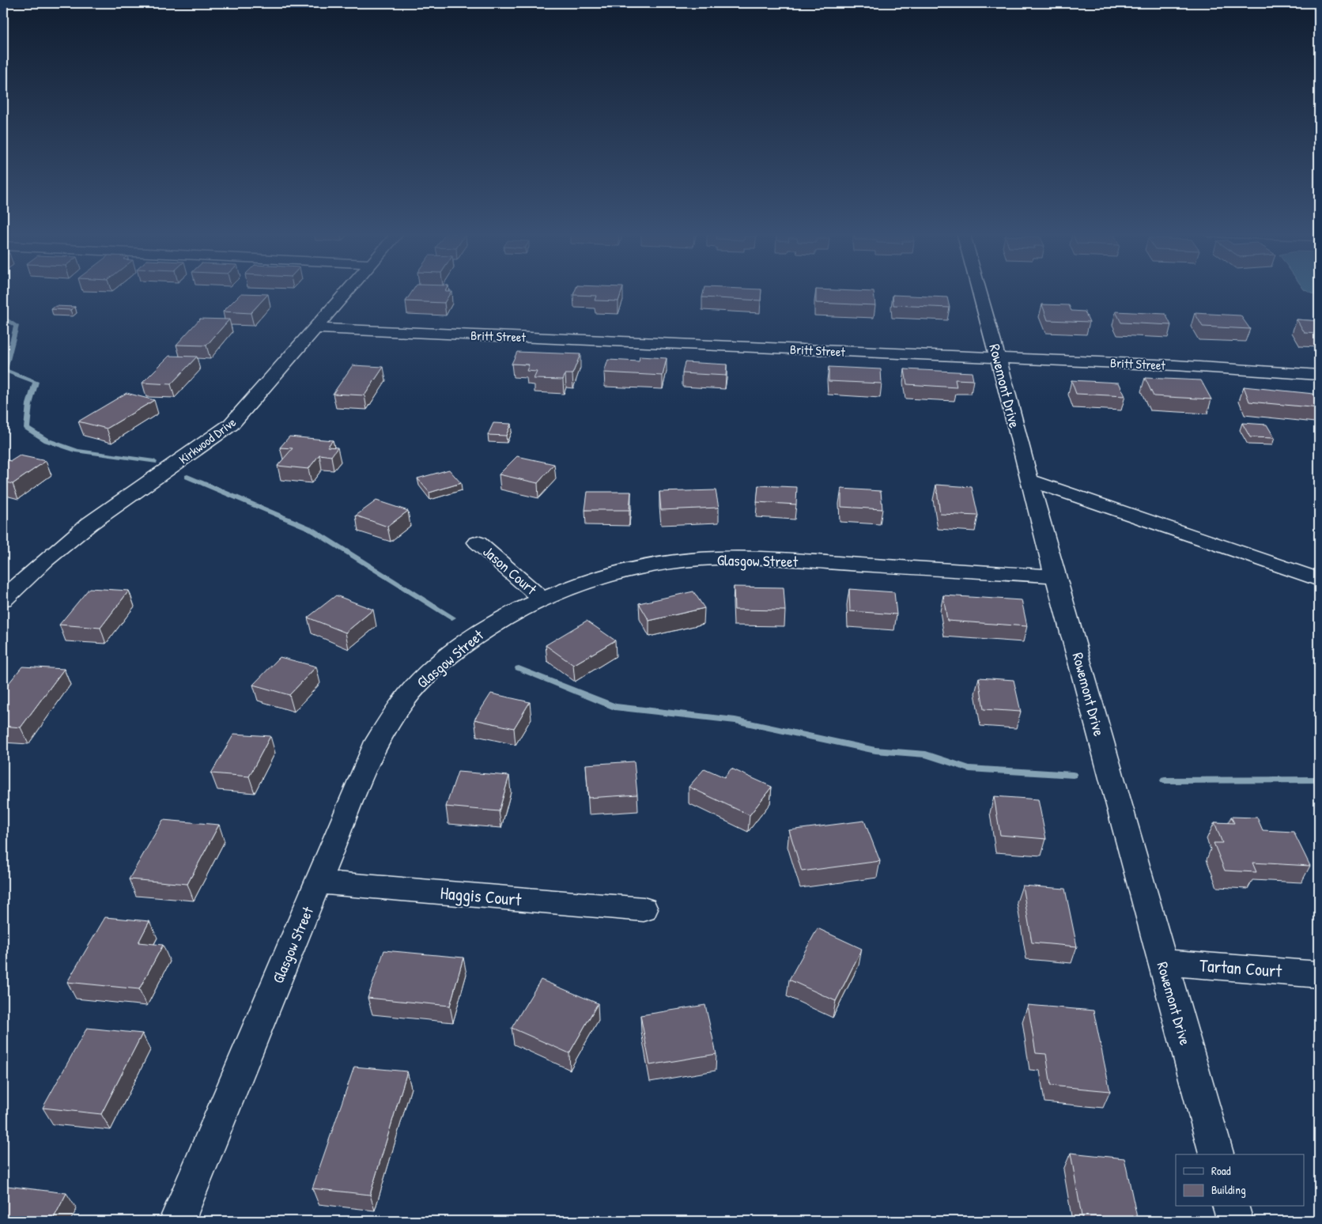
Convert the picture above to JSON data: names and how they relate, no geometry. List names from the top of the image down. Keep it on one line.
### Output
{"streets":{"street":["Britt Street","Rowemont Drive","Kirkwood Drive","Glasgow Street","Jason Court","Haggis Court","Tartan Court"]},"crossings":[["Britt Street","Rowemont Drive"],["Britt Street","Kirkwood Drive"],["Rowemont Drive","Glasgow Street"],["Rowemont Drive","Tartan Court"],["Glasgow Street","Jason Court"],["Glasgow Street","Haggis Court"]],"legend":["Road","Building"]}
